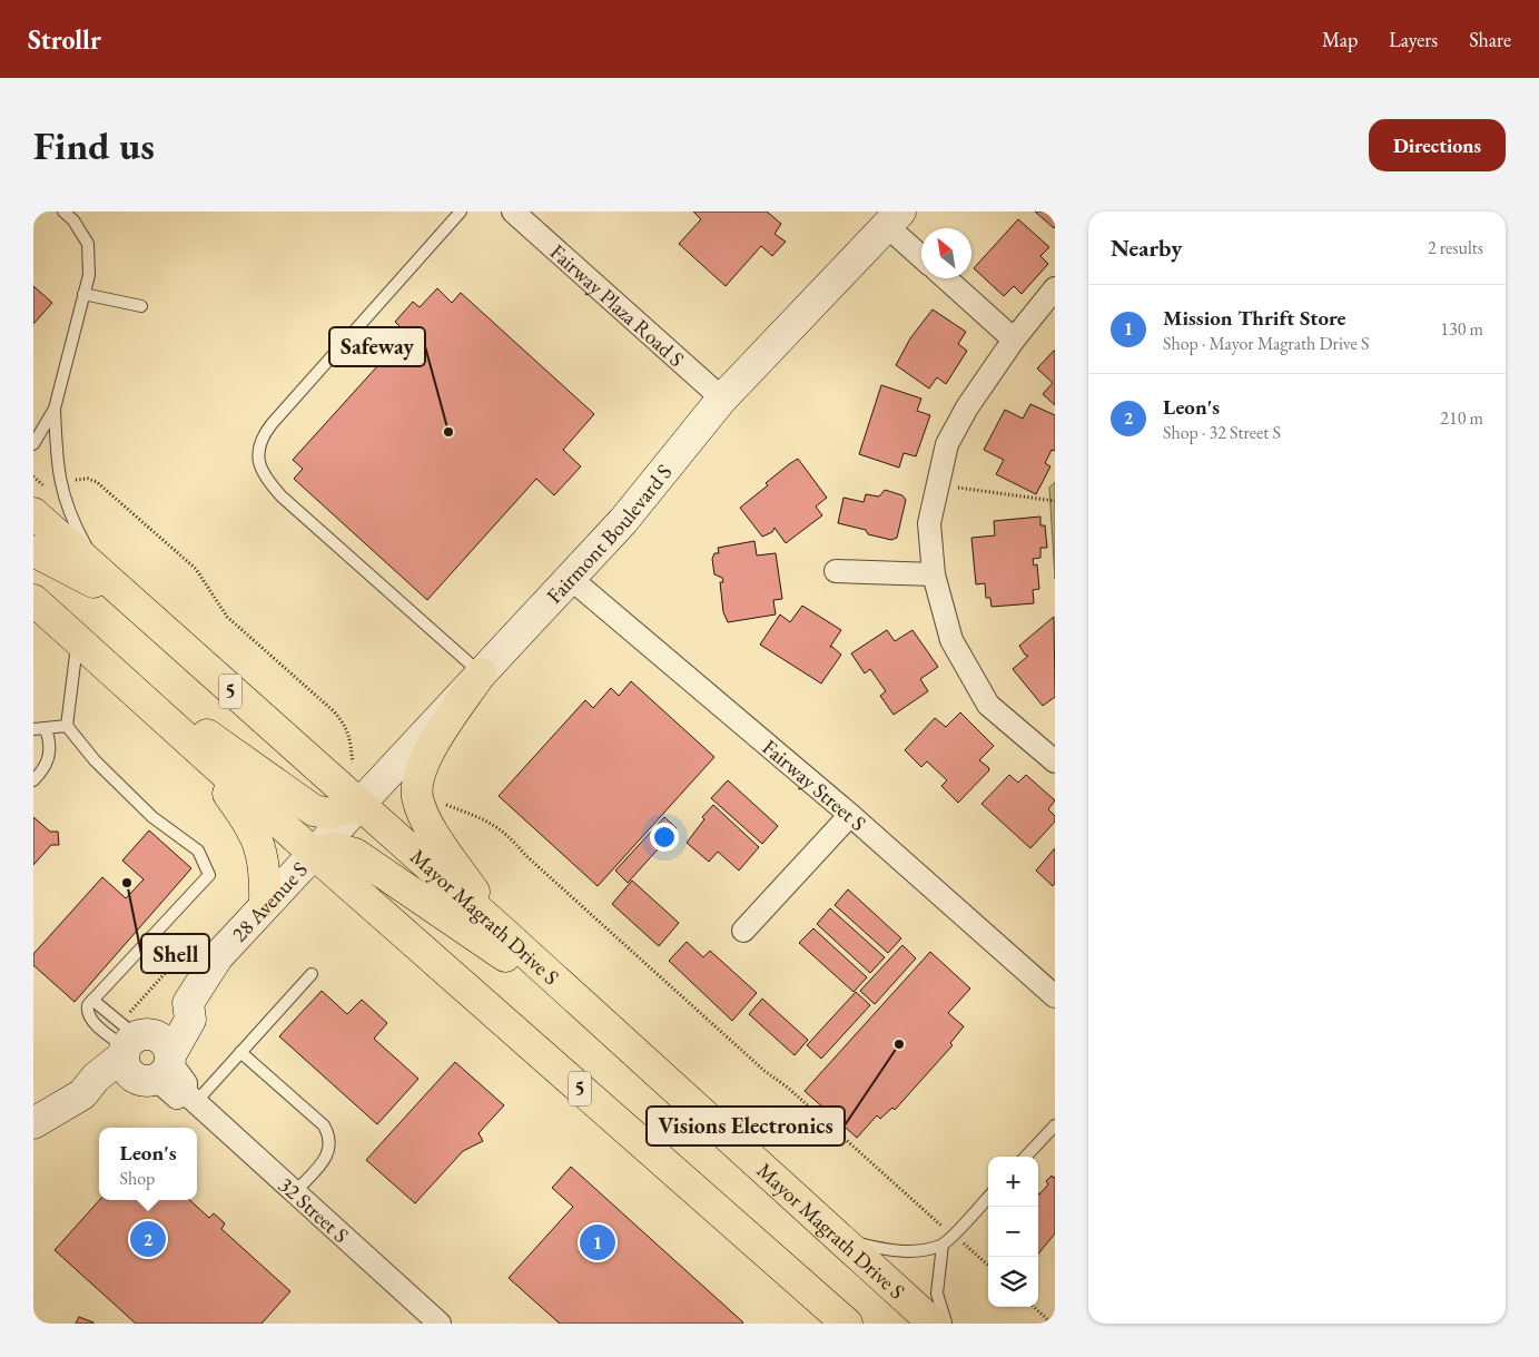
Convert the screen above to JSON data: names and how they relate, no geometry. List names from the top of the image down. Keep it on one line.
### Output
{"streets":{"main road":["5","Mayor Magrath Drive S"],"street":["Fairway Plaza Road S","Fairmont Boulevard S","Fairway Street S","28 Avenue S","32 Street S"]},"crossings":[["Fairway Plaza Road S","Fairmont Boulevard S"],["Fairmont Boulevard S","5"],["Fairmont Boulevard S","Fairway Street S"],["Fairmont Boulevard S","28 Avenue S"],["Fairmont Boulevard S","Mayor Magrath Drive S"],["5","28 Avenue S"],["28 Avenue S","32 Street S"]],"places":["Safeway","Shell","Visions Electronics"],"north":"top left","page":{"header":"Strollr","nav":["Map","Layers","Share"],"buttons":"Directions","title":"Find us","heading":["Nearby","2 results"],"list":[{"mark":"1","name":"Mission Thrift Store","note":"Shop · Mayor Magrath Drive S","value":"130 m"},{"mark":"2","name":"Leon's","note":"Shop · 32 Street S","value":"210 m"}],"popup":["Leon's","Shop"],"map_buttons":["+","−"],"pins":["2","1"]}}
